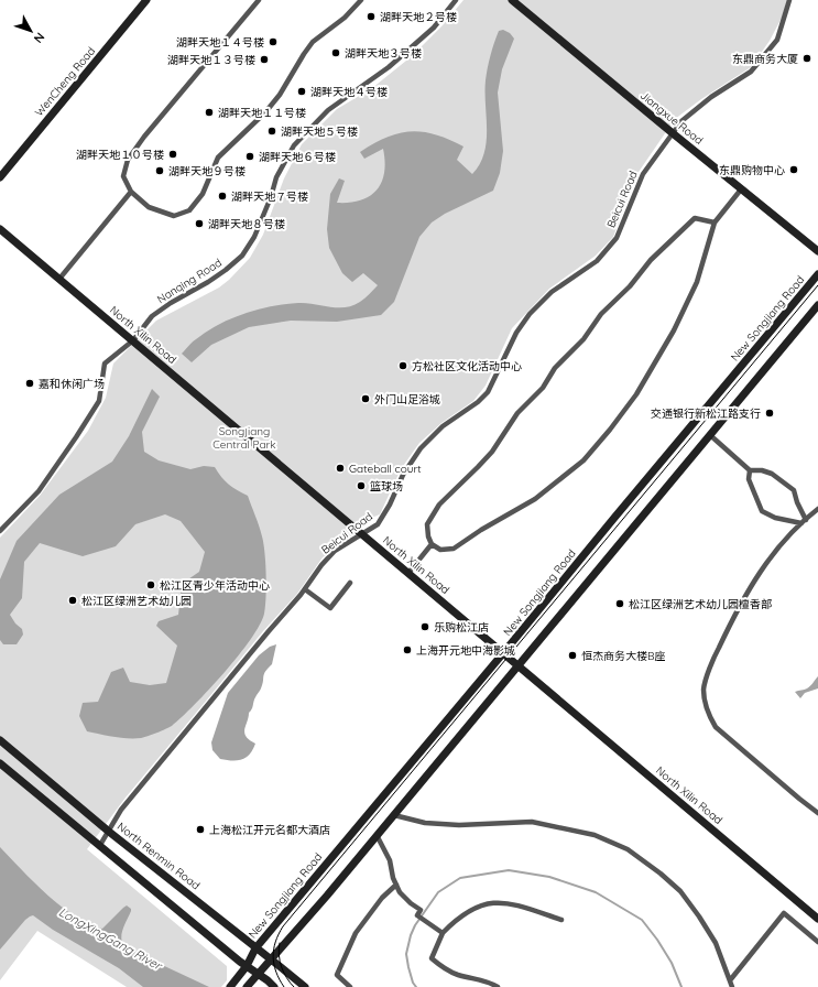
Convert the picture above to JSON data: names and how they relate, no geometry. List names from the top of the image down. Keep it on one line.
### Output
{"streets":{"main road":["WenCheng Road","Jiangxue Road","New Songjiang Road","North Xilin Road","North Renmin Road"],"street":["Beicui Road","Nanqing Road"]},"crossings":[["Jiangxue Road","Beicui Road"],["Beicui Road","North Xilin Road"],["Beicui Road","North Renmin Road"],["Nanqing Road","North Xilin Road"],["New Songjiang Road","North Xilin Road"],["New Songjiang Road","North Renmin Road"]],"water":["LongXingGang River"],"parks":["Songjiang Central Park"],"places":["湖畔天地２号楼","湖畔天地１４号楼","湖畔天地３号楼","东鼎商务大厦","湖畔天地１３号楼","湖畔天地４号楼","湖畔天地１１号楼","湖畔天地５号楼","湖畔天地１０号楼","湖畔天地６号楼","东鼎购物中心","湖畔天地９号楼","湖畔天地７号楼","湖畔天地８号楼","方松社区文化活动中心","嘉和休闲广场","外门山足浴城","交通银行新松江路支行","Gateball court","篮球场","松江区青少年活动中心","松江区绿洲艺术幼儿园","松江区绿洲艺术幼儿园檀香部","乐购松江店","上海开元地中海影城","恒杰商务大楼B座","上海松江开元名都大酒店"],"north":"bottom right"}
